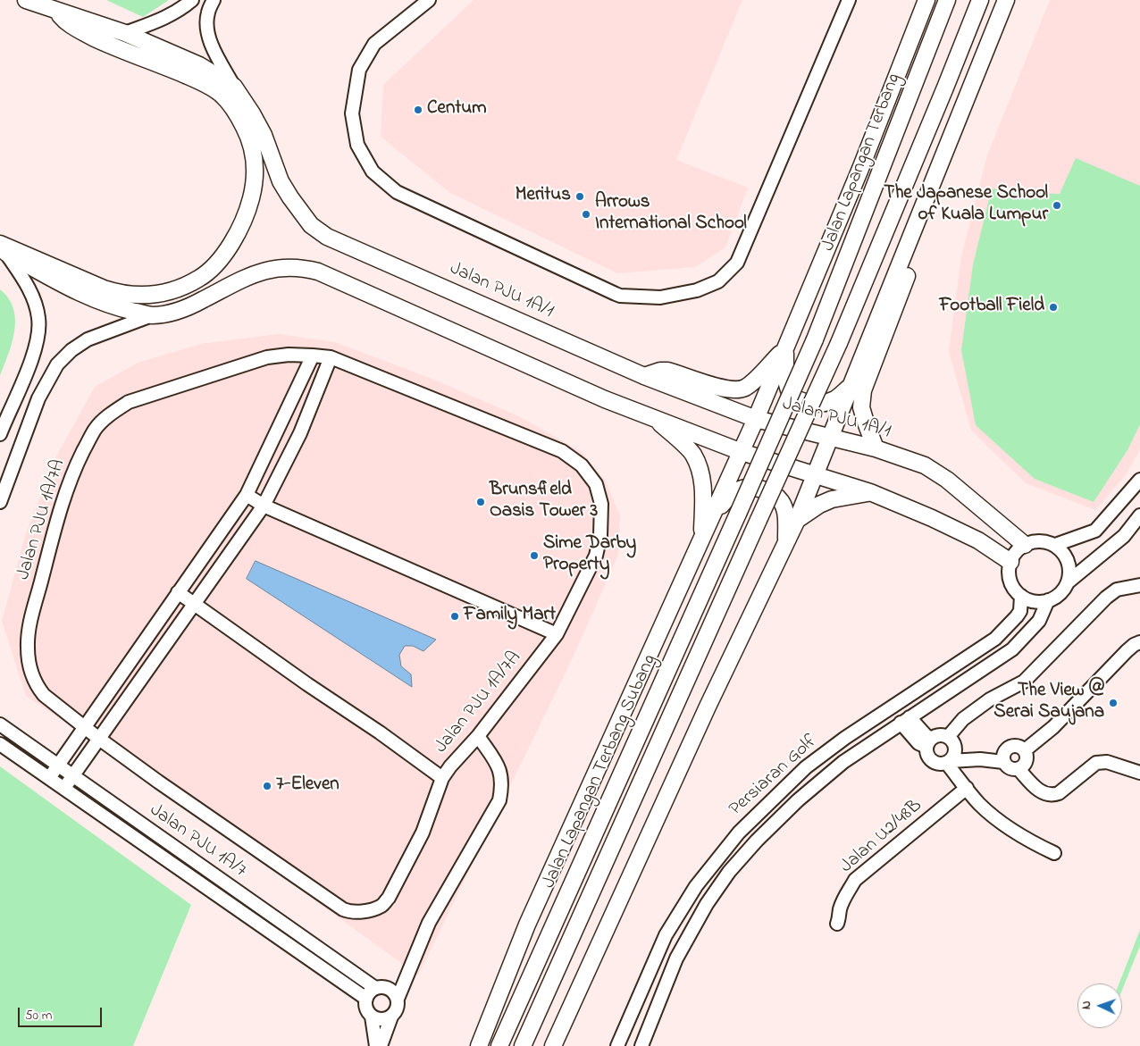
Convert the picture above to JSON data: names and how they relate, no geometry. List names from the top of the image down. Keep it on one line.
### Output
{"streets":{"main road":["Jalan Lapangan Terbang","Jalan PJU 1A/1","Jalan Lapangan Terbang Subang"],"street":["Jalan PJU 1A/7A","Persiaran Golf","Jalan U2/48B","Jalan PJU 1A/7"]},"crossings":[["Jalan Lapangan Terbang","Jalan Lapangan Terbang Subang"],["Jalan PJU 1A/1","Persiaran Golf"]],"places":["Centum","Meritus","The Japanese School of Kuala Lumpur","Arrows International School","Football Field","Brunsfield Oasis Tower 3","Sime Darby Property","Family Mart","The View @ Serai Saujana","7-Eleven"],"scale_bar":"50 m","north":"left"}
